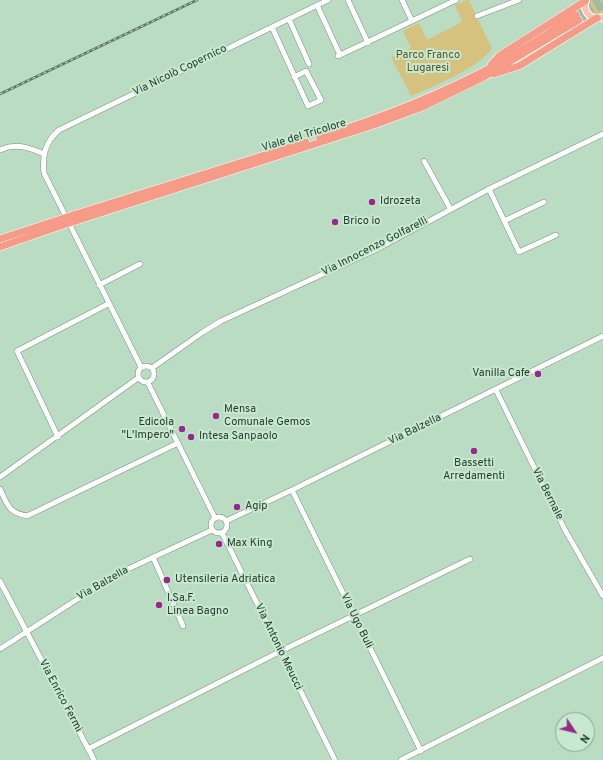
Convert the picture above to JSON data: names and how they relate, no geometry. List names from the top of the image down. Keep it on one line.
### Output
{"streets":{"highway":["Viale del Tricolore"],"street":["Via Nicolò Copernico","Via Innocenzo Golfarelli","Via Balzella","Via Bernale","Via Ugo Buli","Via Antonio Meucci","Via Enrico Fermi"]},"crossings":[["Via Balzella","Via Bernale"],["Via Balzella","Via Ugo Buli"],["Via Balzella","Via Antonio Meucci"],["Via Balzella","Via Enrico Fermi"]],"parks":["Parco Franco Lugaresi"],"places":["Idrozeta","Brico io","Vanilla Cafe","Mensa Comunale Gemos","Edicola \"L'Impero\"","Intesa Sanpaolo","Bassetti Arredamenti","Agip","Max King","Utensileria Adriatica","I.Sa.F. Linea Bagno"],"north":"bottom right"}
